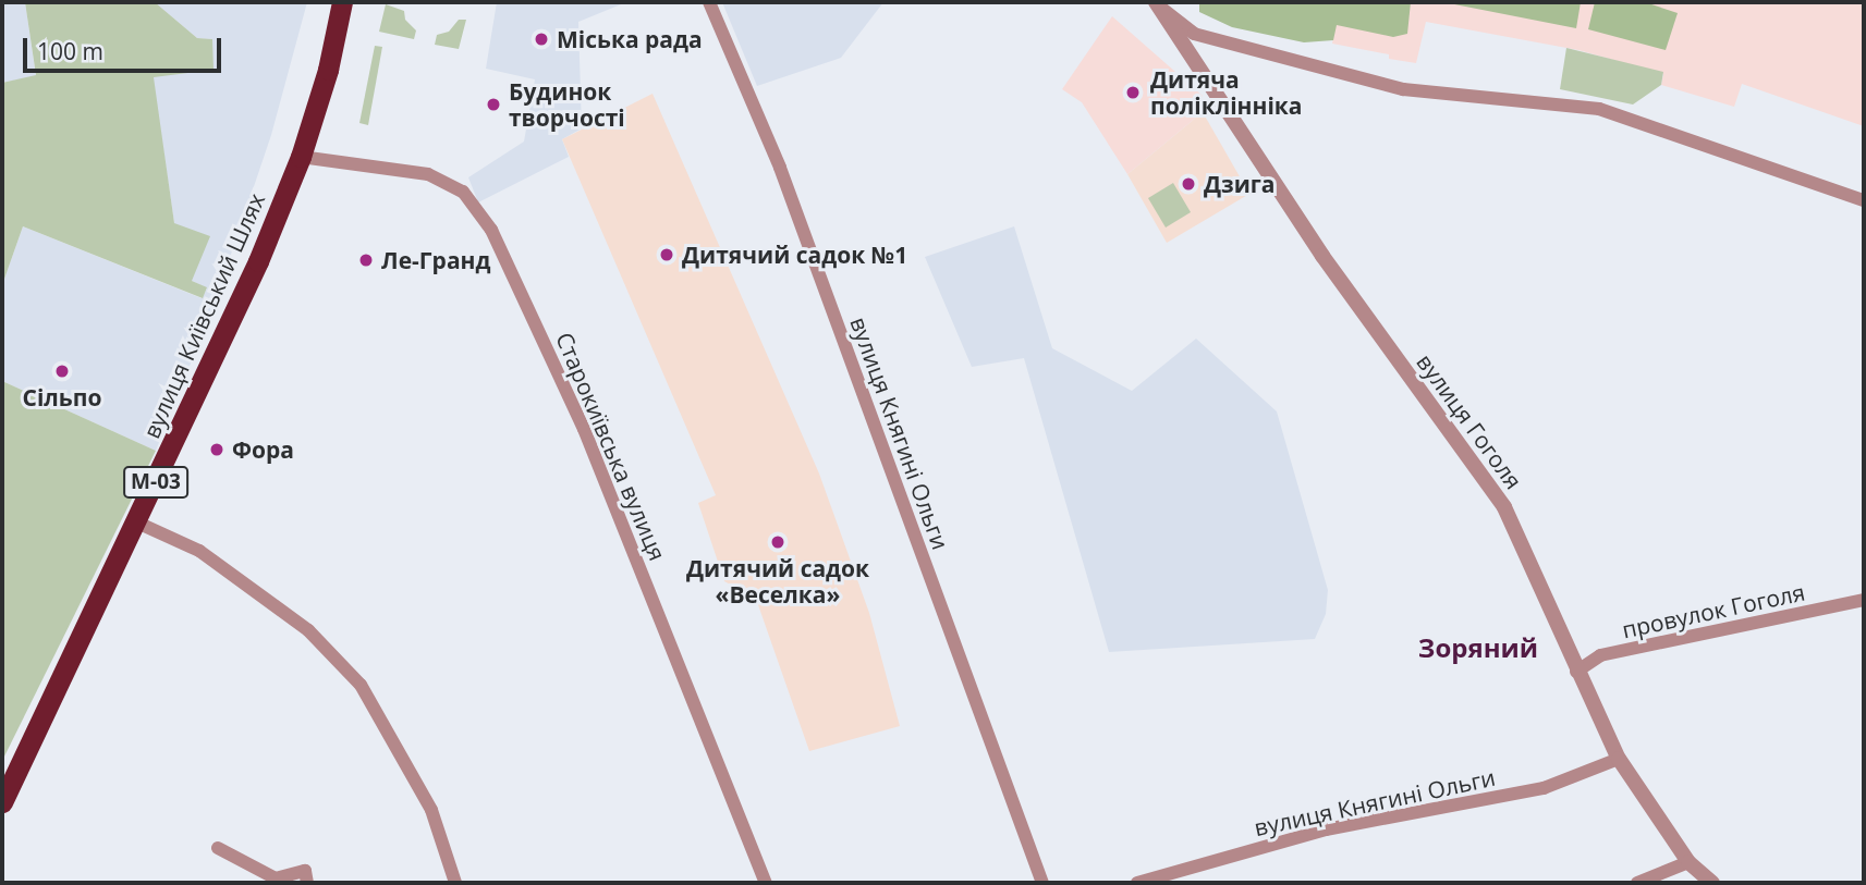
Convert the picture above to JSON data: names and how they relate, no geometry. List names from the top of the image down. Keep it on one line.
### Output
{"streets":{"highway":["вулиця Київський Шлях","М-03"],"street":["вулиця Гоголя","вулиця Княгині Ольги","Старокиївська вулиця","провулок Гоголя"]},"crossings":[["вулиця Київський Шлях","Старокиївська вулиця"],["вулиця Гоголя","вулиця Княгині Ольги"],["вулиця Гоголя","провулок Гоголя"]],"districts":["Зоряний"],"places":["Міська рада","Дитяча поліклінніка","Будинок творчості","Дзига","Дитячий садок №1","Ле-Гранд","Сільпо","Фора","Дитячий садок «Веселка»"],"scale_bar":"100 m"}
